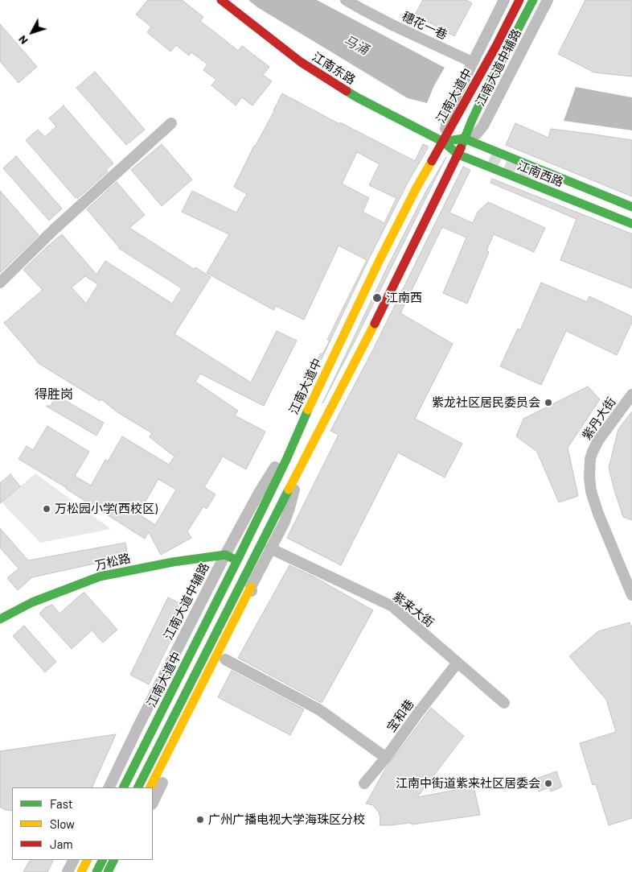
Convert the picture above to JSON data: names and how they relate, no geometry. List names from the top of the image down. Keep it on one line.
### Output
{"streets":{"main road":["江南东路","江南大道中","江南西路","万松路"],"street":["穗花一巷","江南大道中辅路","紫丹大街","紫来大街","宝和巷"]},"crossings":[["江南大道中辅路","江南大道中"],["江南大道中辅路","万松路"],["江南东路","江南大道中"],["江南东路","江南西路"],["江南大道中","江南西路"],["紫来大街","宝和巷"]],"districts":["得胜岗"],"water":["马涌"],"places":["江南西","紫龙社区居民委员会","万松园小学(西校区)","江南中街道紫来社区居委会","广州广播电视大学海珠区分校"],"legend":["Fast","Slow","Jam"],"north":"bottom left"}
